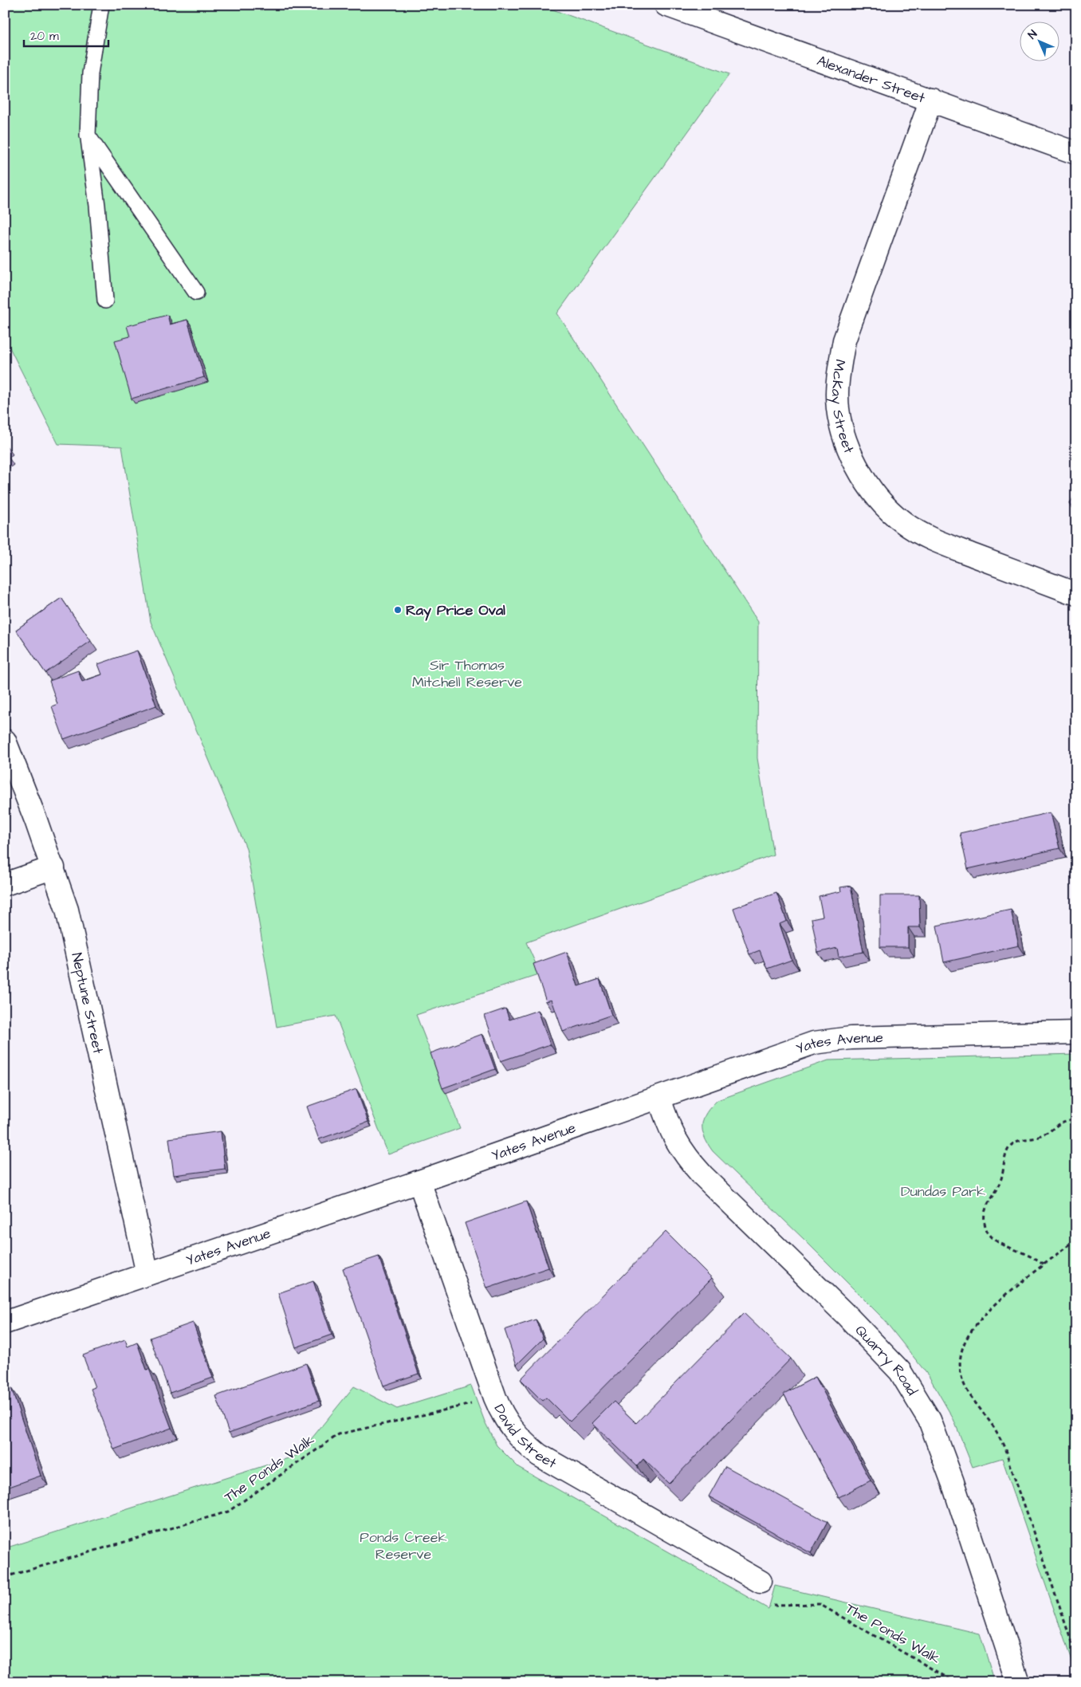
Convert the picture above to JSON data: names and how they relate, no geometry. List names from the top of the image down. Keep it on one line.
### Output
{"streets":{"street":["Alexander Street","McKay Street","Neptune Street","Yates Avenue","Quarry Road","David Street"],"path":["The Ponds Walk"]},"crossings":[["Alexander Street","McKay Street"],["Neptune Street","Yates Avenue"],["Yates Avenue","Quarry Road"],["Yates Avenue","David Street"]],"parks":["Sir Thomas Mitchell Reserve","Dundas Park","Ponds Creek Reserve"],"places":["Ray Price Oval"],"scale_bar":"20 m","north":"top left"}
